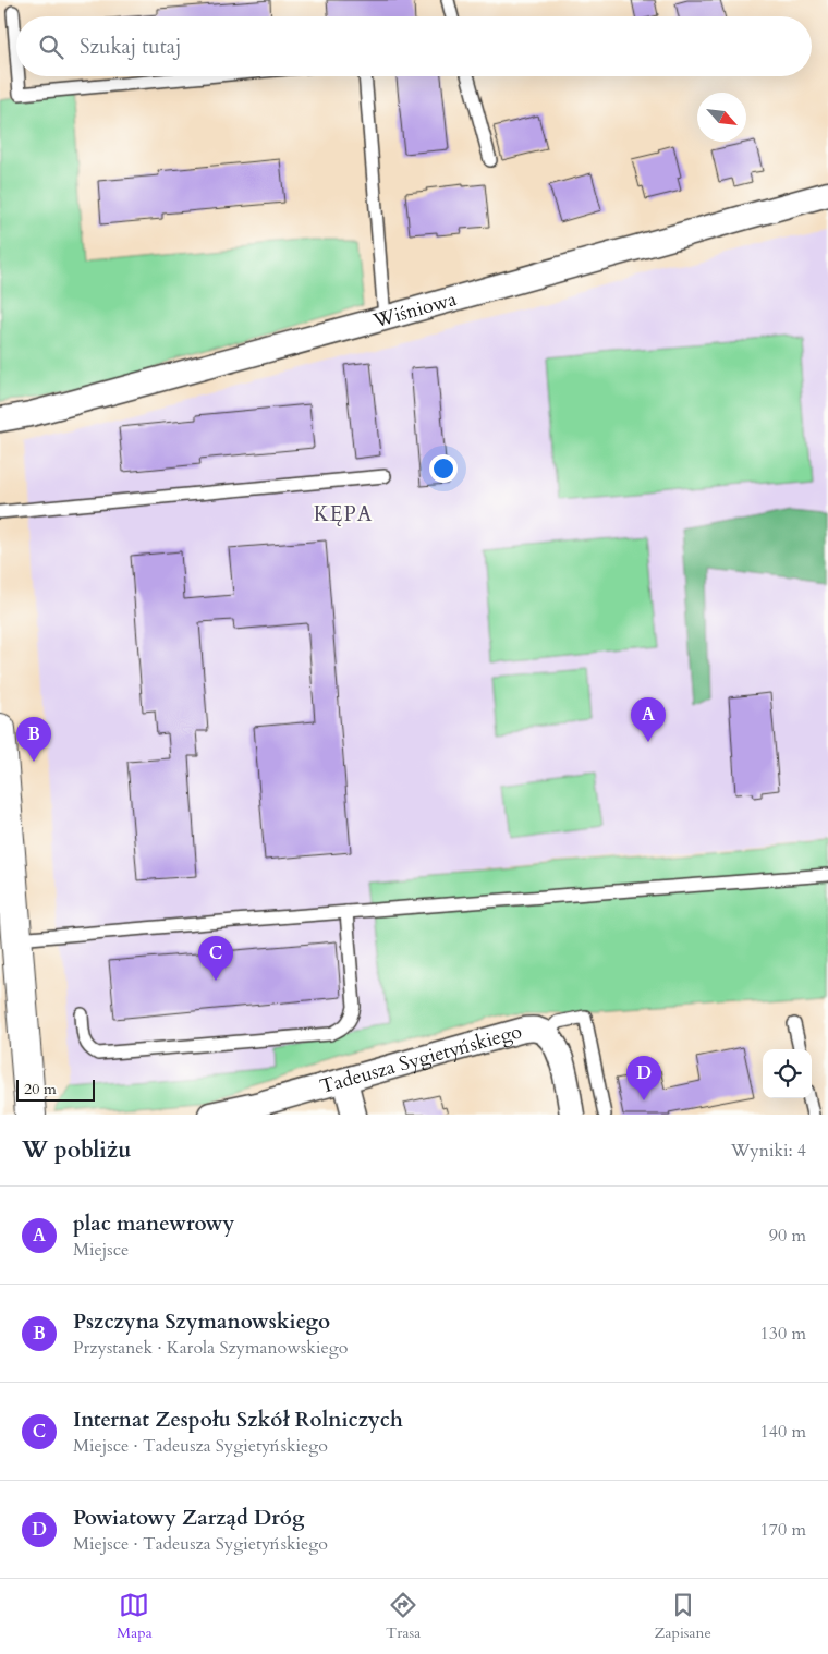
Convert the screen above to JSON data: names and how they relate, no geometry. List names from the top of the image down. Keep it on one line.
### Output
{"streets":{"street":["Wiśniowa","Tadeusza Sygietyńskiego"]},"districts":["KĘPA"],"scale_bar":"20 m","north":"bottom right","page":{"search":"Szukaj tutaj","pins":["A","B","C","D"],"scale":"20 m","heading":["W pobliżu","Wyniki: 4"],"list":[{"mark":"A","name":"plac manewrowy","note":"Miejsce","value":"90 m"},{"mark":"B","name":"Pszczyna Szymanowskiego","note":"Przystanek · Karola Szymanowskiego","value":"130 m"},{"mark":"C","name":"Internat Zespołu Szkół Rolniczych","note":"Miejsce · Tadeusza Sygietyńskiego","value":"140 m"},{"mark":"D","name":"Powiatowy Zarząd Dróg","note":"Miejsce · Tadeusza Sygietyńskiego","value":"170 m"}],"nav":["Mapa","Trasa","Zapisane"]}}
